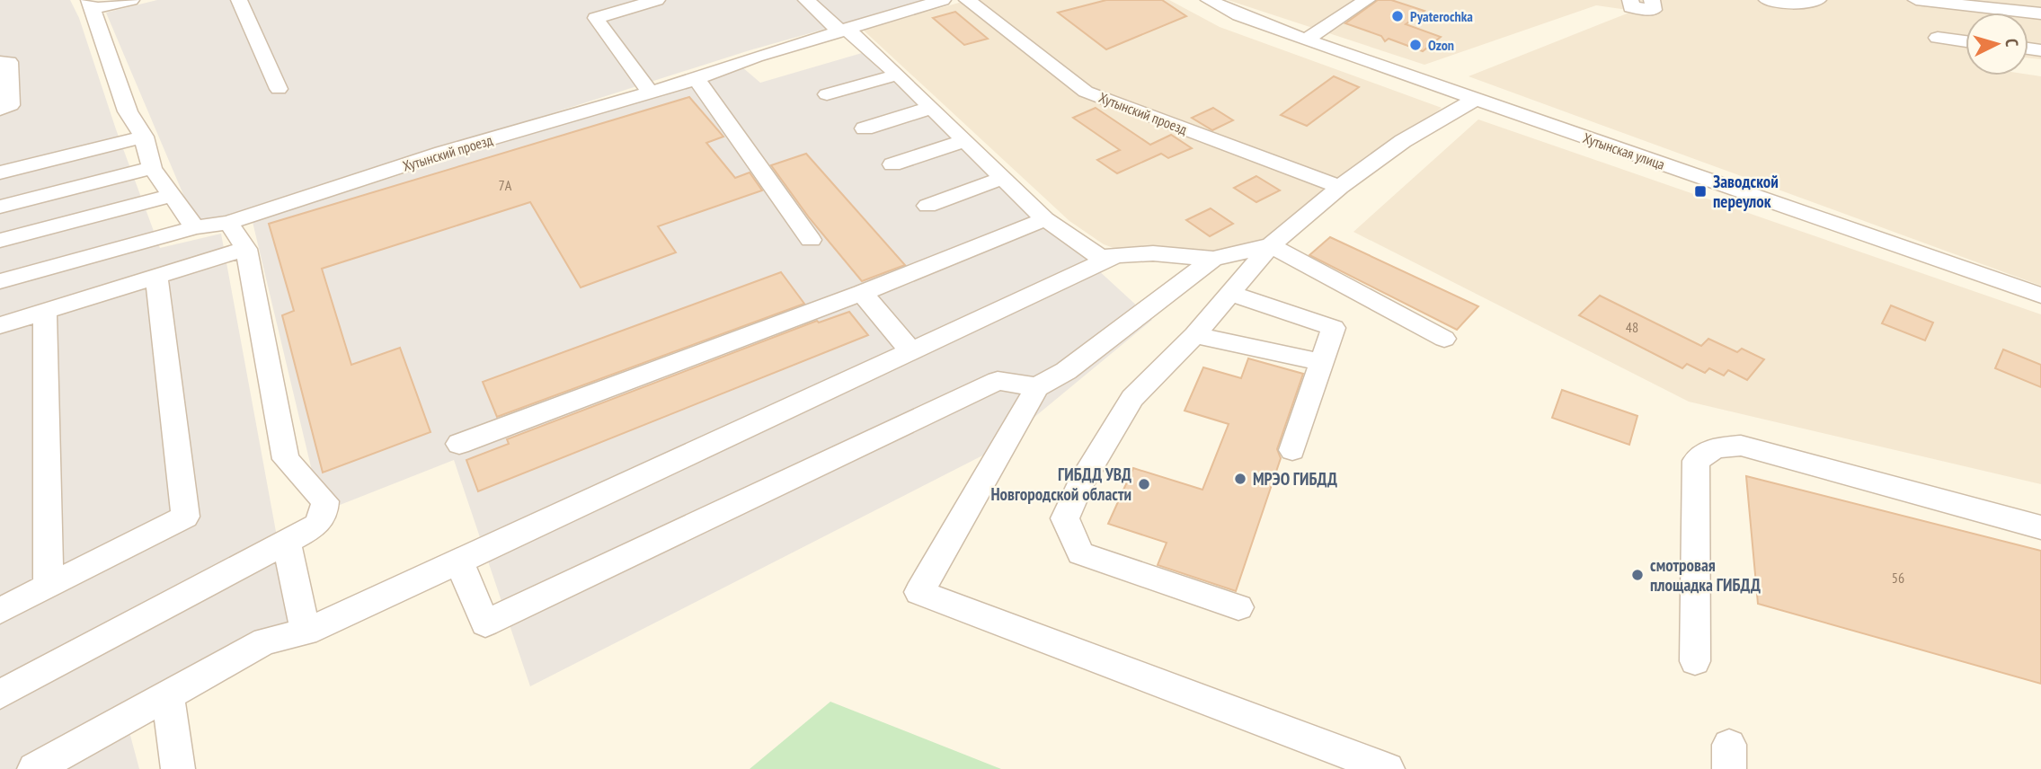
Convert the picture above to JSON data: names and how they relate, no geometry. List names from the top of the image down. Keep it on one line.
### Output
{"streets":{"street":["Хутынский проезд","Хутынская улица"]},"places":{"other":["Pyaterochka","Ozon","МРЭО ГИБДД","ГИБДД УВД Новгородской области","смотровая площадка ГИБДД"],"transit":["Заводской переулок"]},"house_numbers":["7А","48","56"],"north":"right"}
